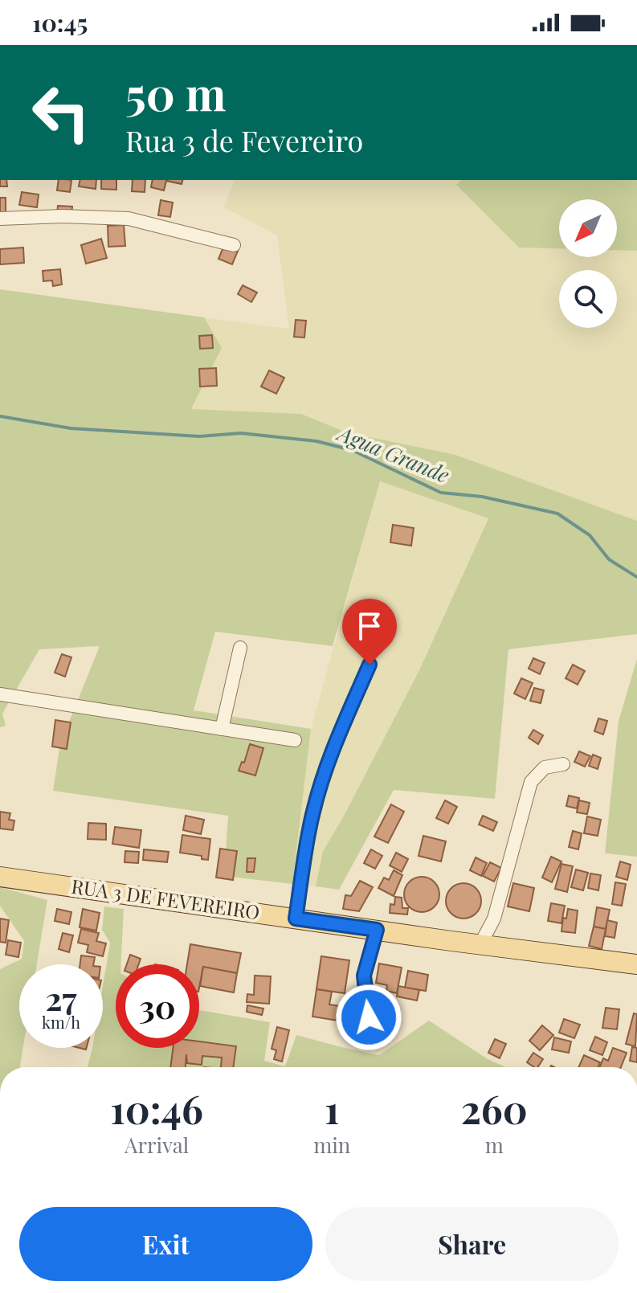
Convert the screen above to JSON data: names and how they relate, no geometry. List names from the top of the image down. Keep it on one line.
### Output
{"streets":{"main road":["RUA 3 DE FEVEREIRO"]},"water":["Agua Grande"],"north":"bottom left","page":{"status":"10:45","turn":["50 m","Rua 3 de Fevereiro"],"speed":"27 km/h","limit":"30","eta":["10:46","Arrival","1","min","260","m"],"buttons":["Exit","Share"]}}
